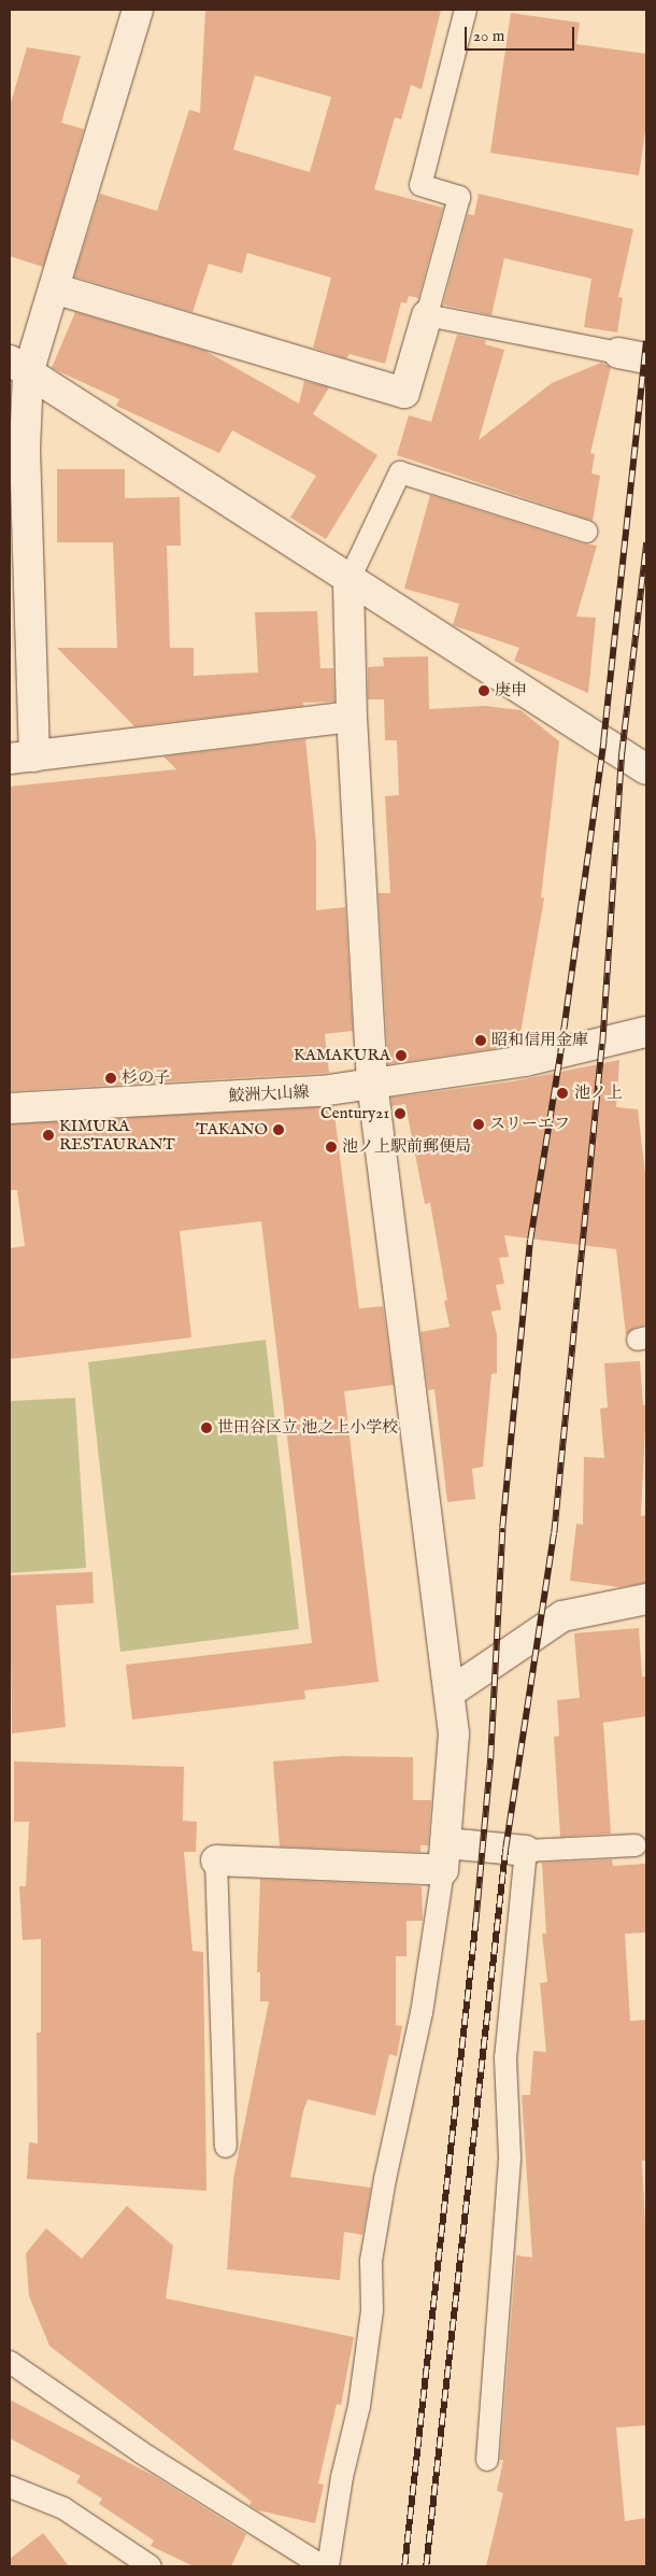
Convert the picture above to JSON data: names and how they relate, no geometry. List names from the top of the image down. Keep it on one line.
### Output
{"streets":{"street":["鮫洲大山線"]},"places":["庚申","昭和信用金庫","KAMAKURA","杉の子","池ノ上","Century21","スリーエフ","TAKANO","KIMURA RESTAURANT","池ノ上駅前郵便局","世田谷区立 池之上小学校"],"scale_bar":"20 m"}
